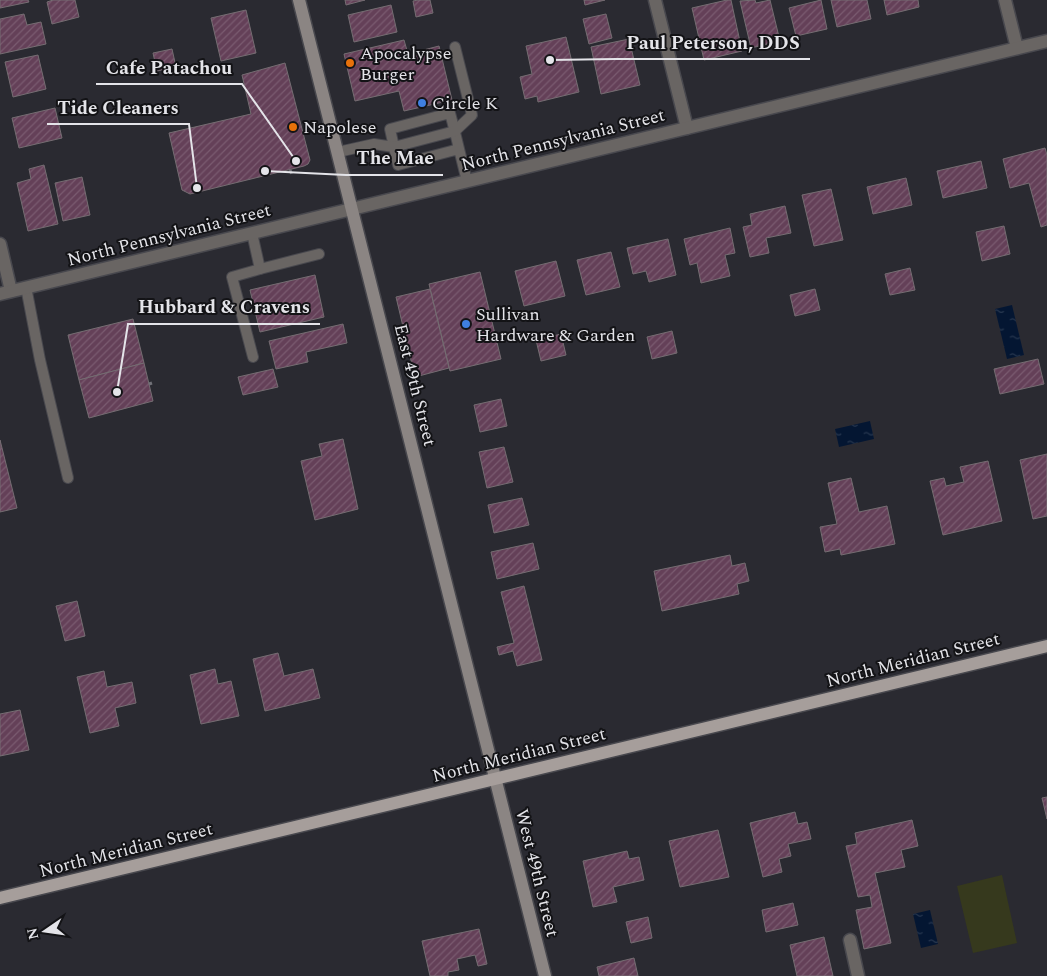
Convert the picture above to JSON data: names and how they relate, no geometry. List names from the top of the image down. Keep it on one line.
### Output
{"streets":{"main road":["North Meridian Street"],"street":["North Pennsylvania Street","East 49th Street","West 49th Street"]},"crossings":[["North Pennsylvania Street","East 49th Street"],["East 49th Street","North Meridian Street"],["East 49th Street","West 49th Street"],["North Meridian Street","West 49th Street"]],"places":["Paul Peterson, DDS","Apocalypse Burger","Circle K","Napolese","Cafe Patachou","The Mae","Tide Cleaners","Sullivan Hardware & Garden","Hubbard & Cravens"],"north":"left"}
